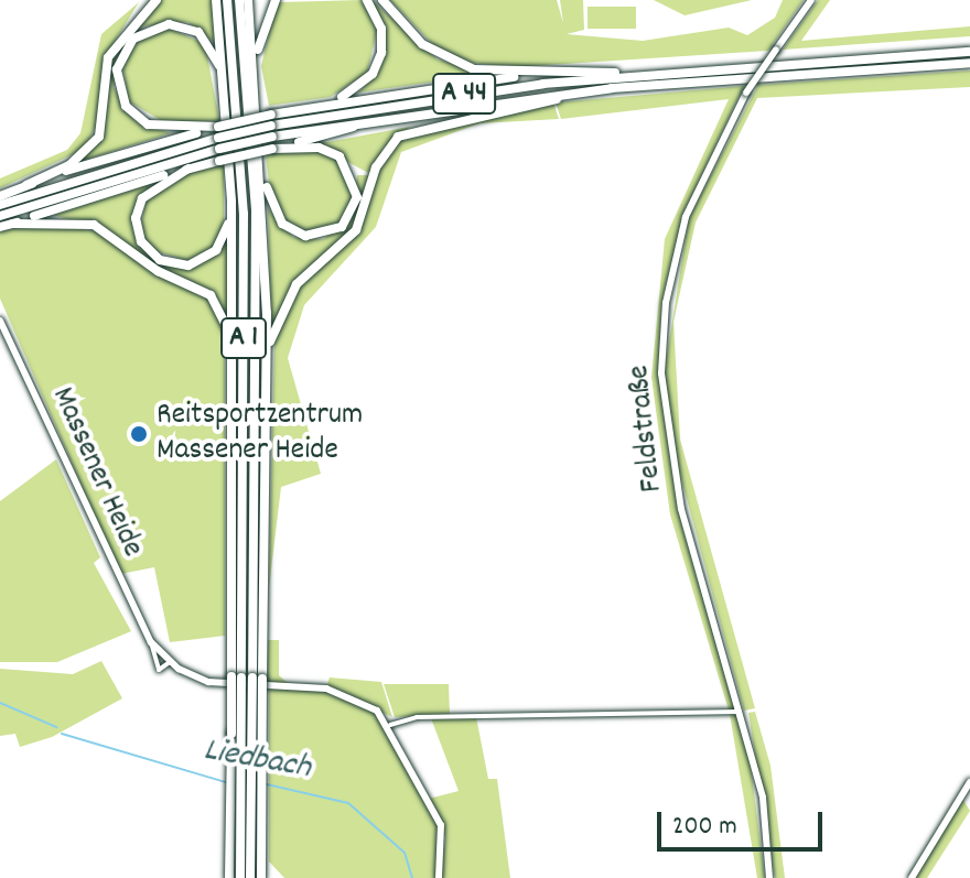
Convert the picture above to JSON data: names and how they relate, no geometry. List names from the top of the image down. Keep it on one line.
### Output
{"streets":{"highway":["A 44","A 1"],"main road":["Feldstraße","Massener Heide"]},"water":["Liedbach"],"places":["Reitsportzentrum Massener Heide"],"scale_bar":"200 m"}
